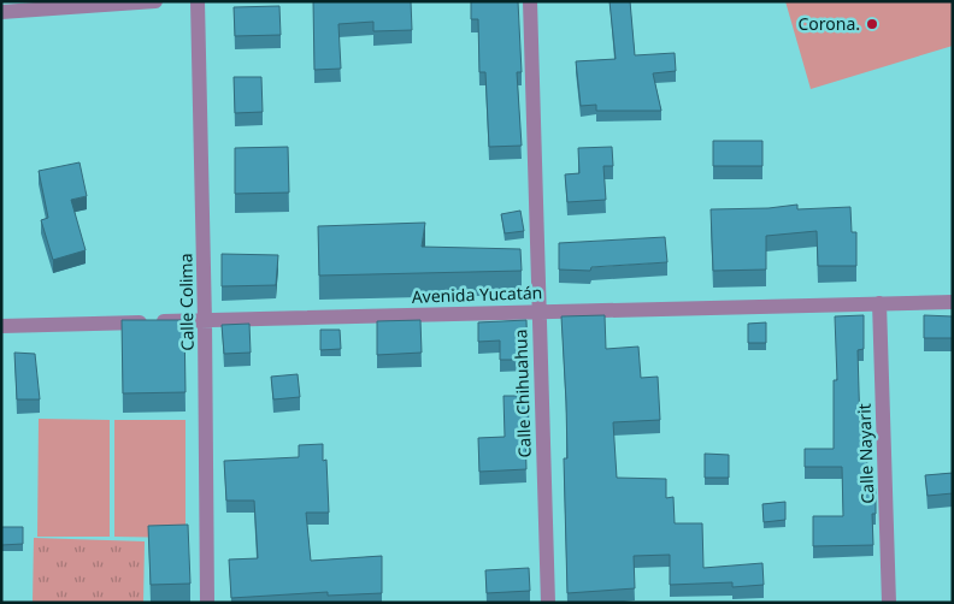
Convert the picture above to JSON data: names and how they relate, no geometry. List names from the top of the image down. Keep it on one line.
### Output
{"streets":{"street":["Avenida Yucatán","Calle Colima","Calle Chihuahua","Calle Nayarit"]},"crossings":[["Avenida Yucatán","Calle Colima"],["Avenida Yucatán","Calle Chihuahua"],["Avenida Yucatán","Calle Nayarit"]],"places":["Corona."]}
